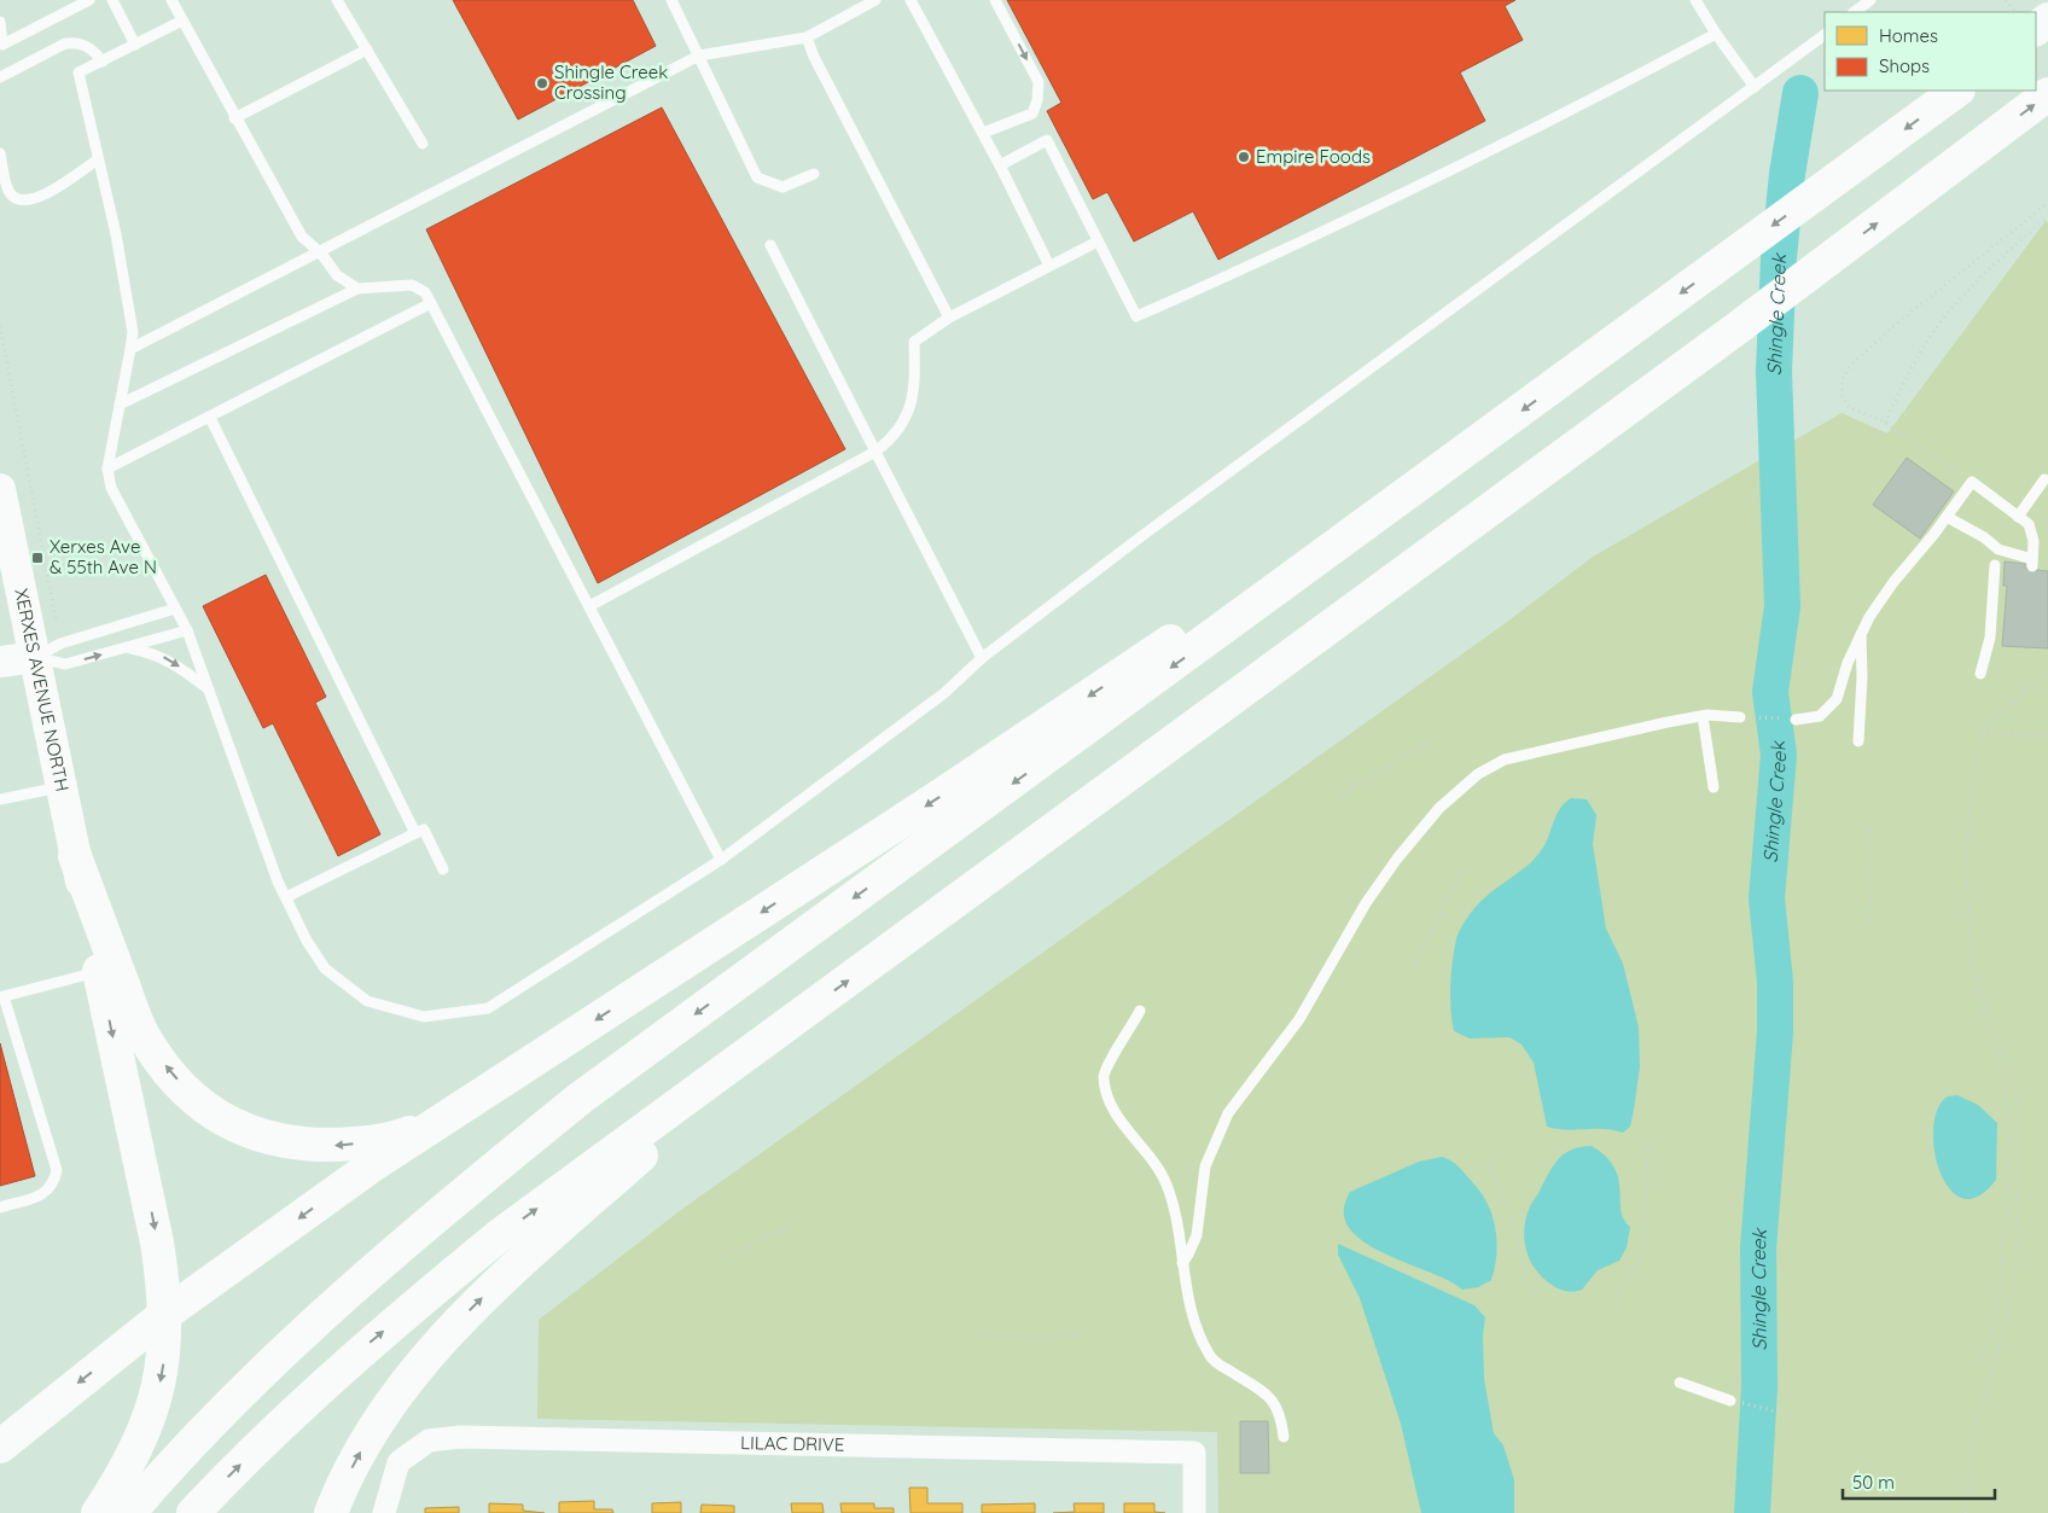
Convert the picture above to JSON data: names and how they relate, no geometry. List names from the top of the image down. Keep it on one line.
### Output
{"streets":{"street":["XERXES AVENUE NORTH","LILAC DRIVE"]},"water":["Shingle Creek"],"places":{"other":["Shingle Creek Crossing","Empire Foods"],"transit":["Xerxes Ave & 55th Ave N"]},"legend":["Homes","Shops"],"scale_bar":"50 m"}
